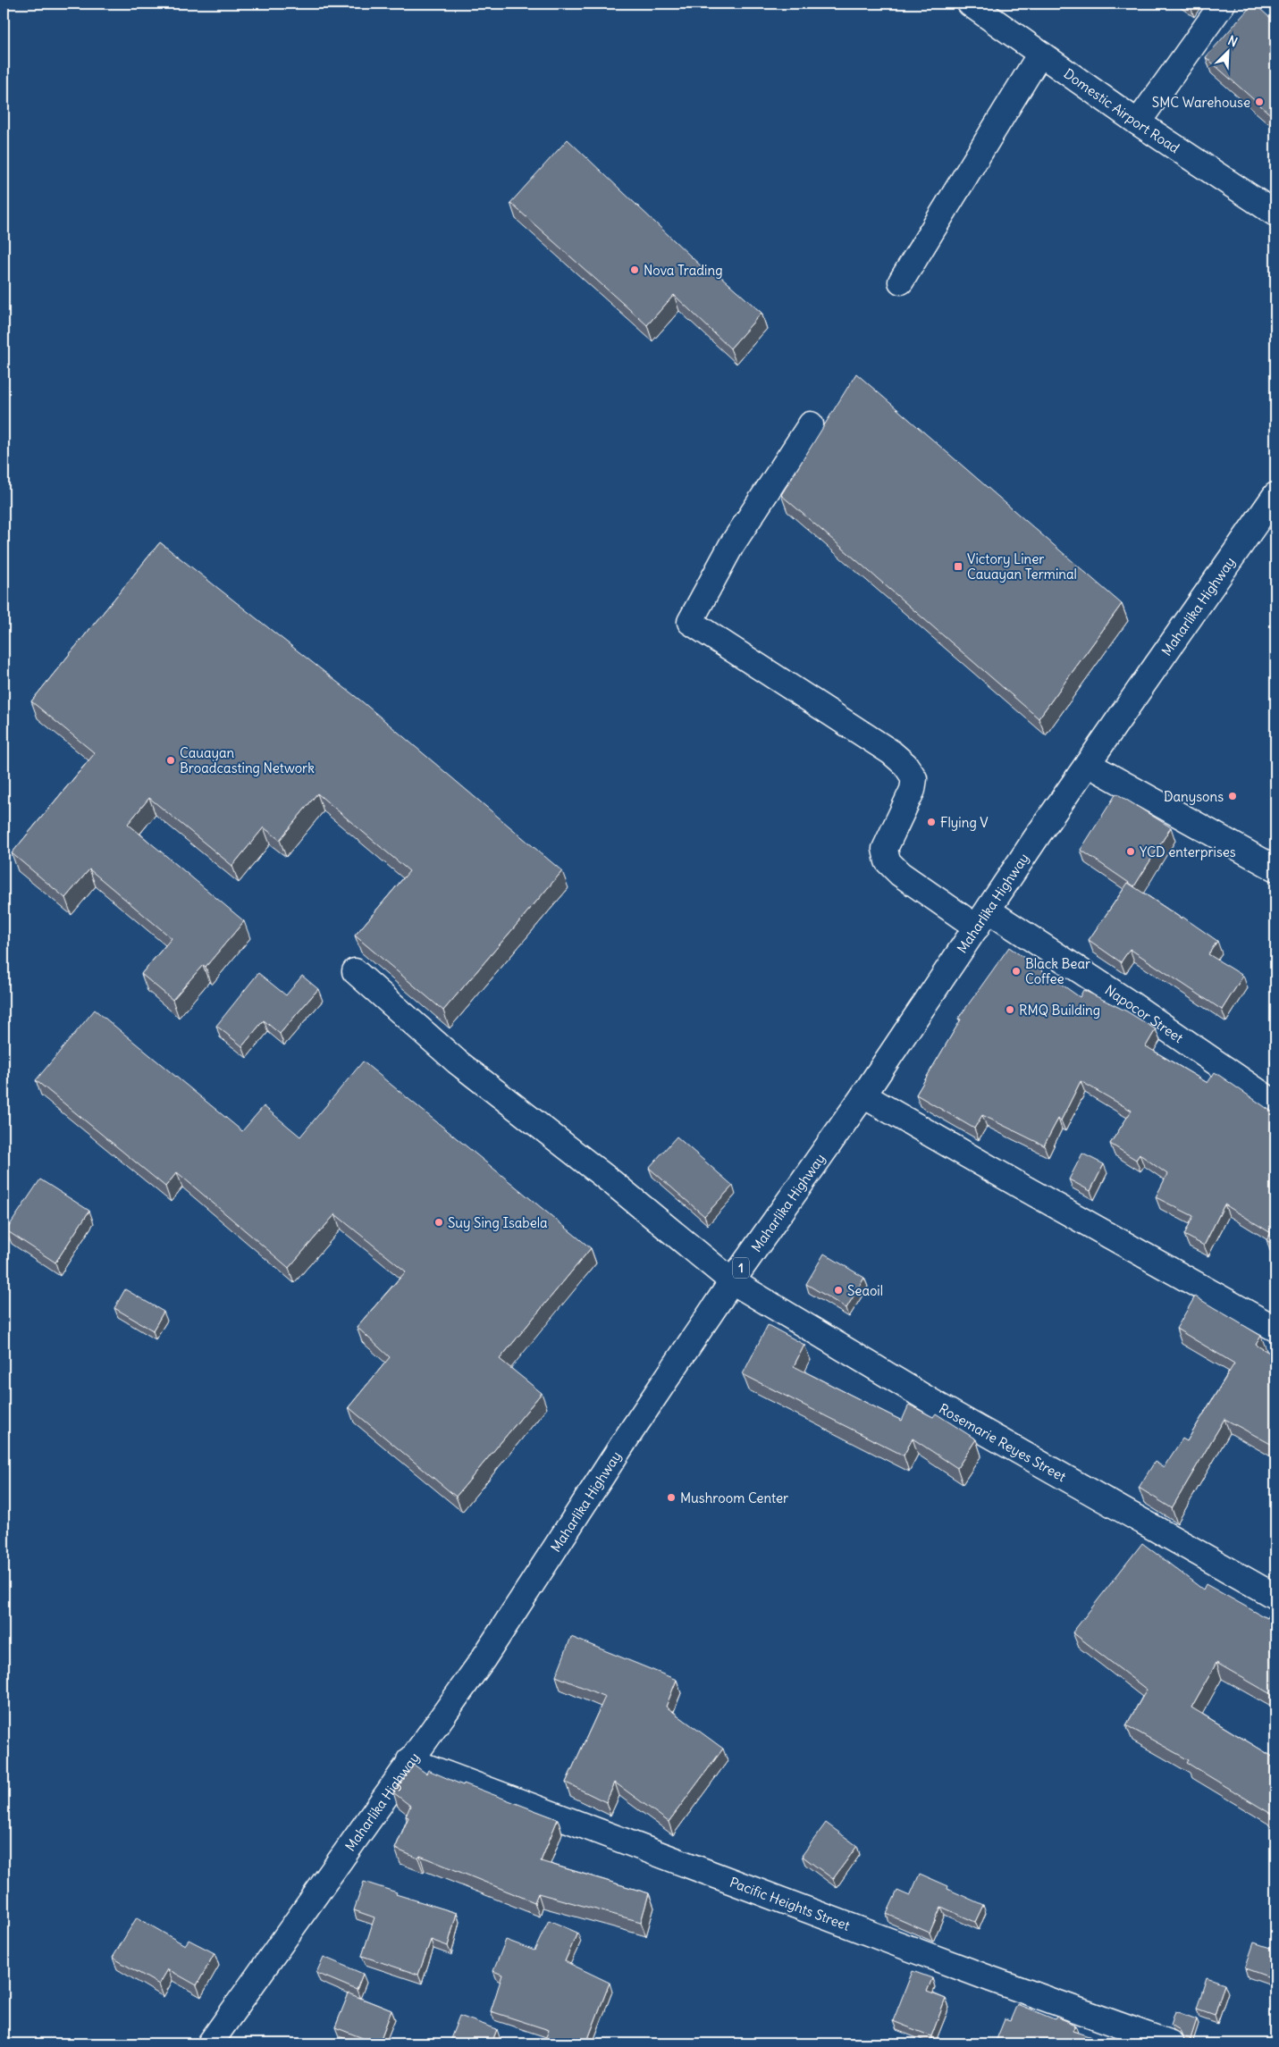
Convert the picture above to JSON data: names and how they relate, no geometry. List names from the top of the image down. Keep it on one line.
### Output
{"streets":{"main road":["Domestic Airport Road","Maharlika Highway","Napocor Street","1","Rosemarie Reyes Street","Pacific Heights Street"]},"crossings":[["Maharlika Highway","Napocor Street"],["Maharlika Highway","Rosemarie Reyes Street"],["Maharlika Highway","Pacific Heights Street"]],"places":{"other":["SMC Warehouse","Nova Trading","Cauayan Broadcasting Network","Danysons","Flying V","YCD enterprises","Black Bear Coffee","RMQ Building","Suy Sing Isabela","Seaoil","Mushroom Center"],"transit":["Victory Liner Cauayan Terminal"]},"north":"top right"}
